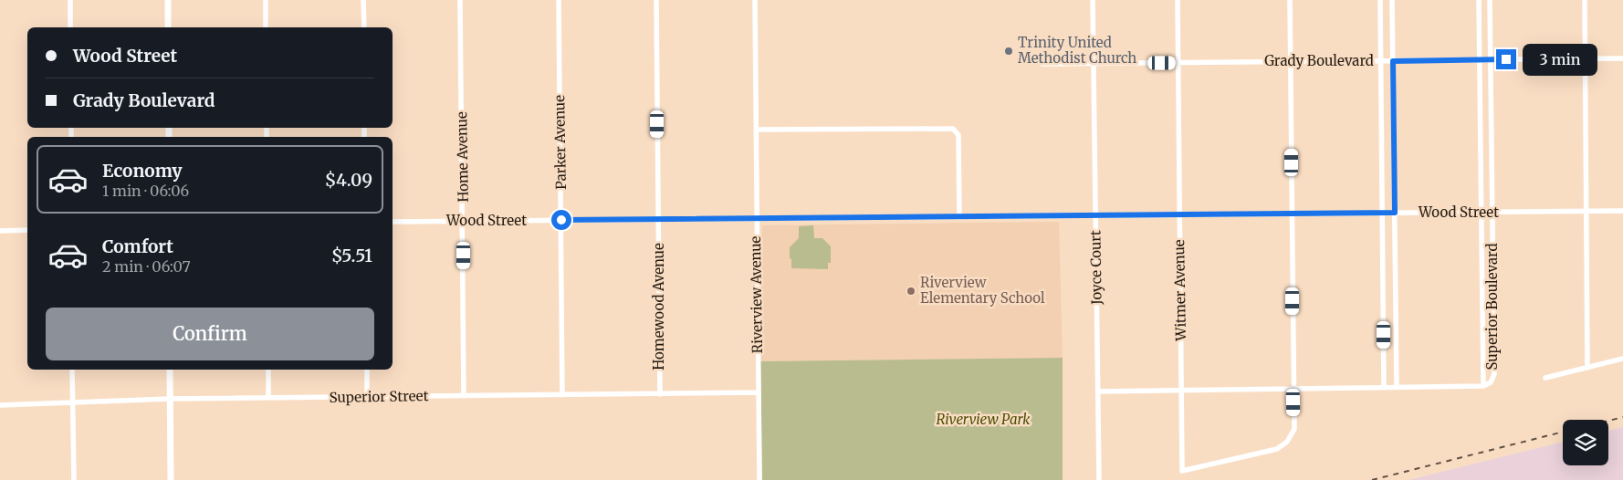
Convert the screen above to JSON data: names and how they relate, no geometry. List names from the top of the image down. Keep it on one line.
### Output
{"streets":{"street":["Grady Boulevard","Parker Avenue","Home Avenue","Wood Street","Joyce Court","Witmer Avenue","Riverview Avenue","Homewood Avenue","Superior Boulevard","Superior Street"]},"crossings":[["Grady Boulevard","Joyce Court"],["Grady Boulevard","Witmer Avenue"],["Grady Boulevard","Superior Boulevard"],["Parker Avenue","Wood Street"],["Parker Avenue","Superior Street"],["Home Avenue","Wood Street"],["Home Avenue","Superior Street"],["Wood Street","Joyce Court"],["Wood Street","Witmer Avenue"],["Wood Street","Riverview Avenue"],["Wood Street","Homewood Avenue"],["Wood Street","Superior Boulevard"],["Riverview Avenue","Superior Street"],["Homewood Avenue","Superior Street"]],"parks":["Riverview Park"],"places":["Trinity United Methodist Church","Riverview Elementary School"],"page":{"banner":["Wood Street","Grady Boulevard"],"bubble":"3 min","list":[{"name":"Economy","note":"1 min · 06:06","value":"$4.09"},{"name":"Comfort","note":"2 min · 06:07","value":"$5.51"}],"buttons":"Confirm"}}
